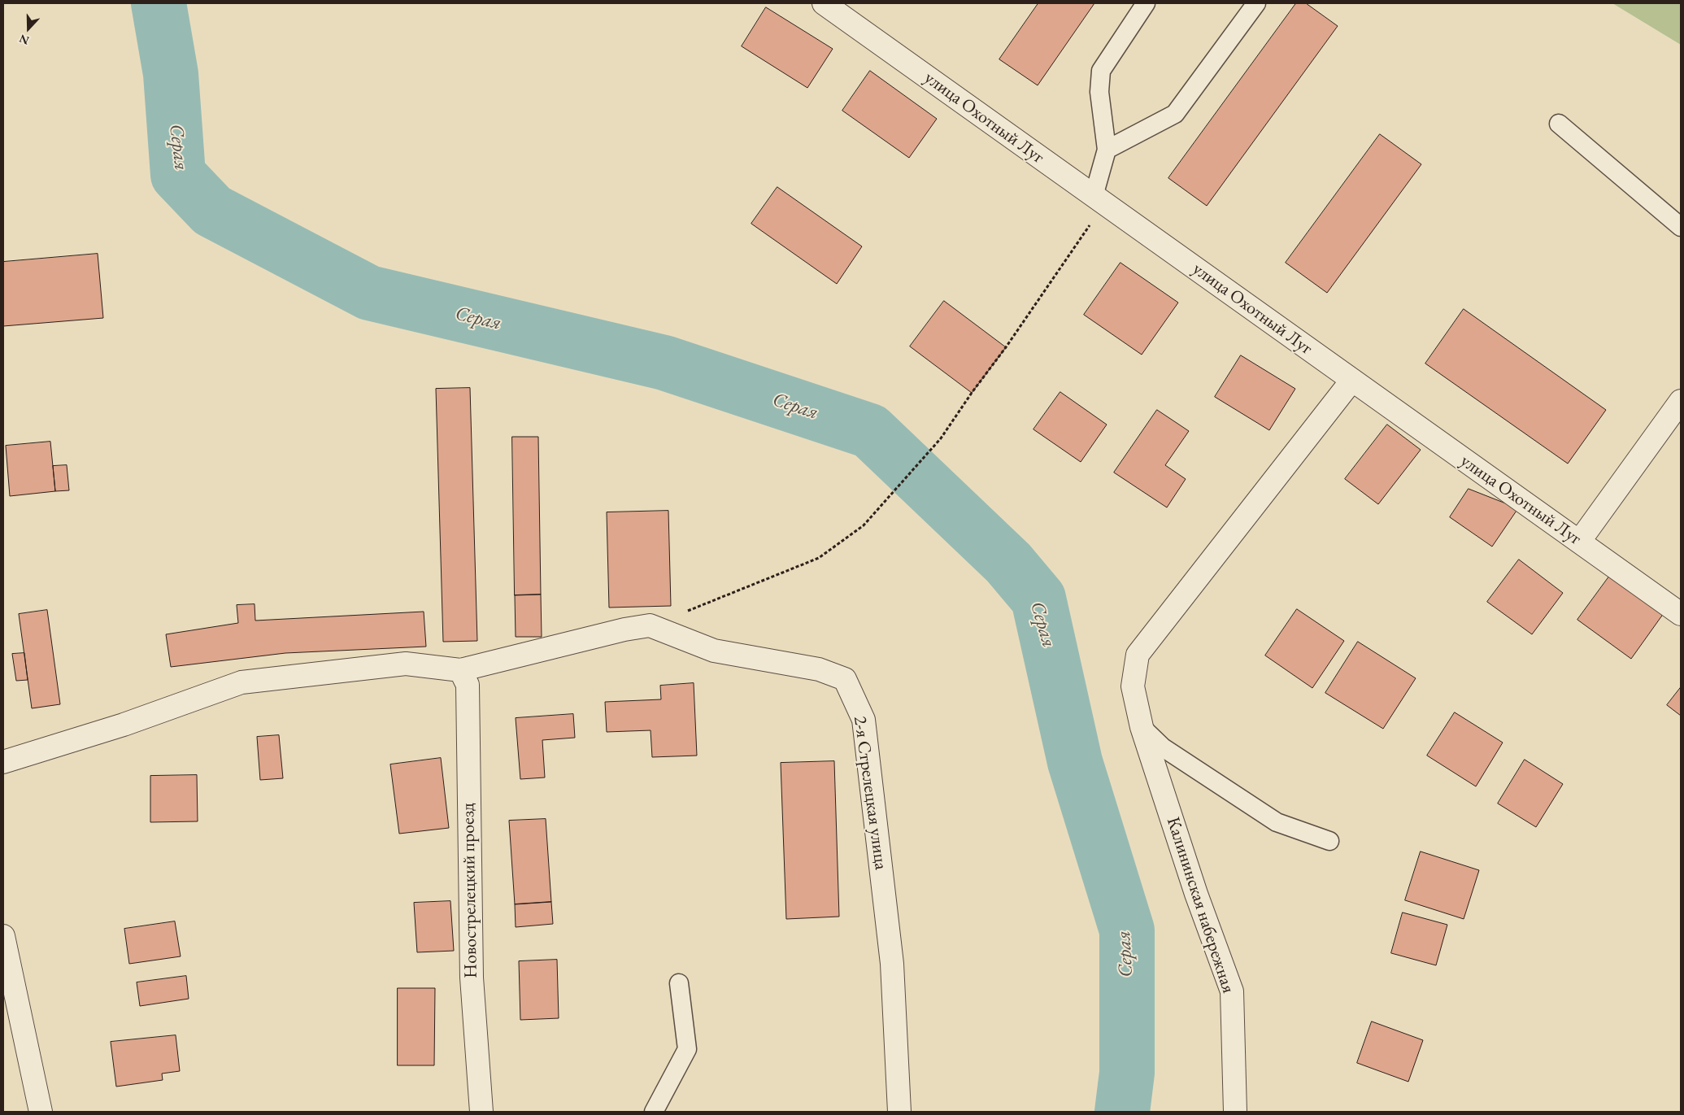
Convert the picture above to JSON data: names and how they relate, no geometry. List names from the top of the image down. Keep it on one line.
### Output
{"streets":{"street":["улица Охотный Луг","2-я Стрелецкая улица","Новострелецкий проезд","Калининская набережная"]},"crossings":[["улица Охотный Луг","Калининская набережная"]],"water":["Серая"],"north":"bottom"}
